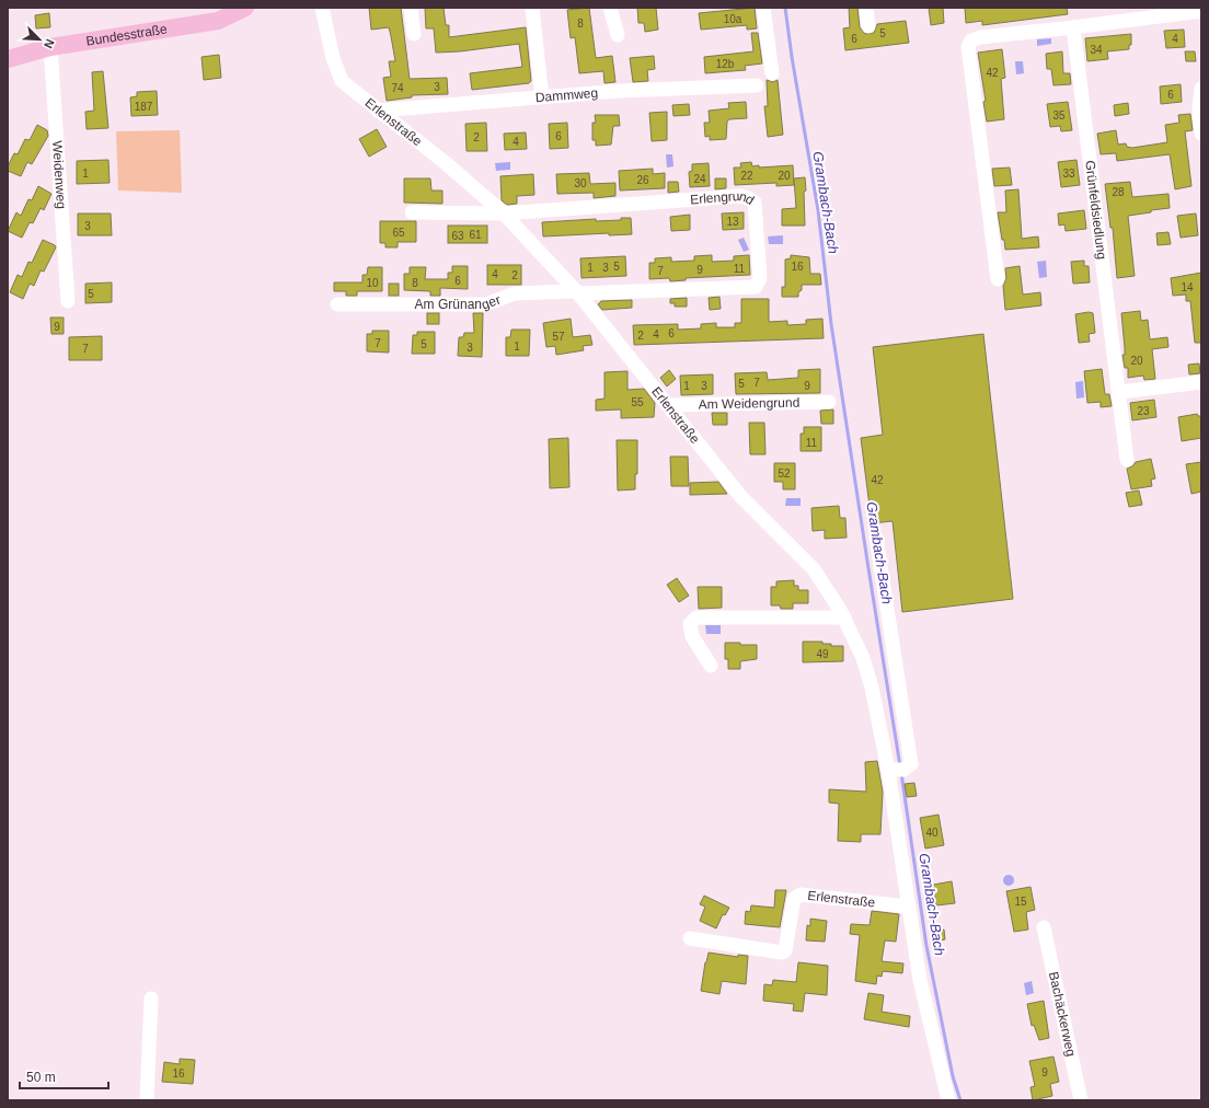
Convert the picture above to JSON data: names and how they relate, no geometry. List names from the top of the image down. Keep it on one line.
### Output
{"streets":{"main road":["Bundesstraße"],"street":["Dammweg","Erlenstraße","Weidenweg","Erlengrund","Grünfeldsiedlung","Am Grünanger","Am Weidengrund","Bachäckerweg"]},"crossings":[["Bundesstraße","Weidenweg"],["Dammweg","Erlenstraße"],["Erlenstraße","Erlengrund"],["Erlenstraße","Am Grünanger"],["Erlenstraße","Am Weidengrund"],["Erlengrund","Am Grünanger"]],"water":["Grambach-Bach"],"house_numbers":["10a","8","5","6","4","34","12b","42","3","74","6","187","35","6","2","4","1","33","22","20","24","26","30","28","13","3","65","61","63","5","16","1","3","11","9","7","4","2","6","10","8","14","5","9","6","4","2","57","7","5","1","3","7","20","7","5","1","3","9","55","23","11","52","42","49","40","15","9","16"],"scale_bar":"50 m","north":"bottom right"}
